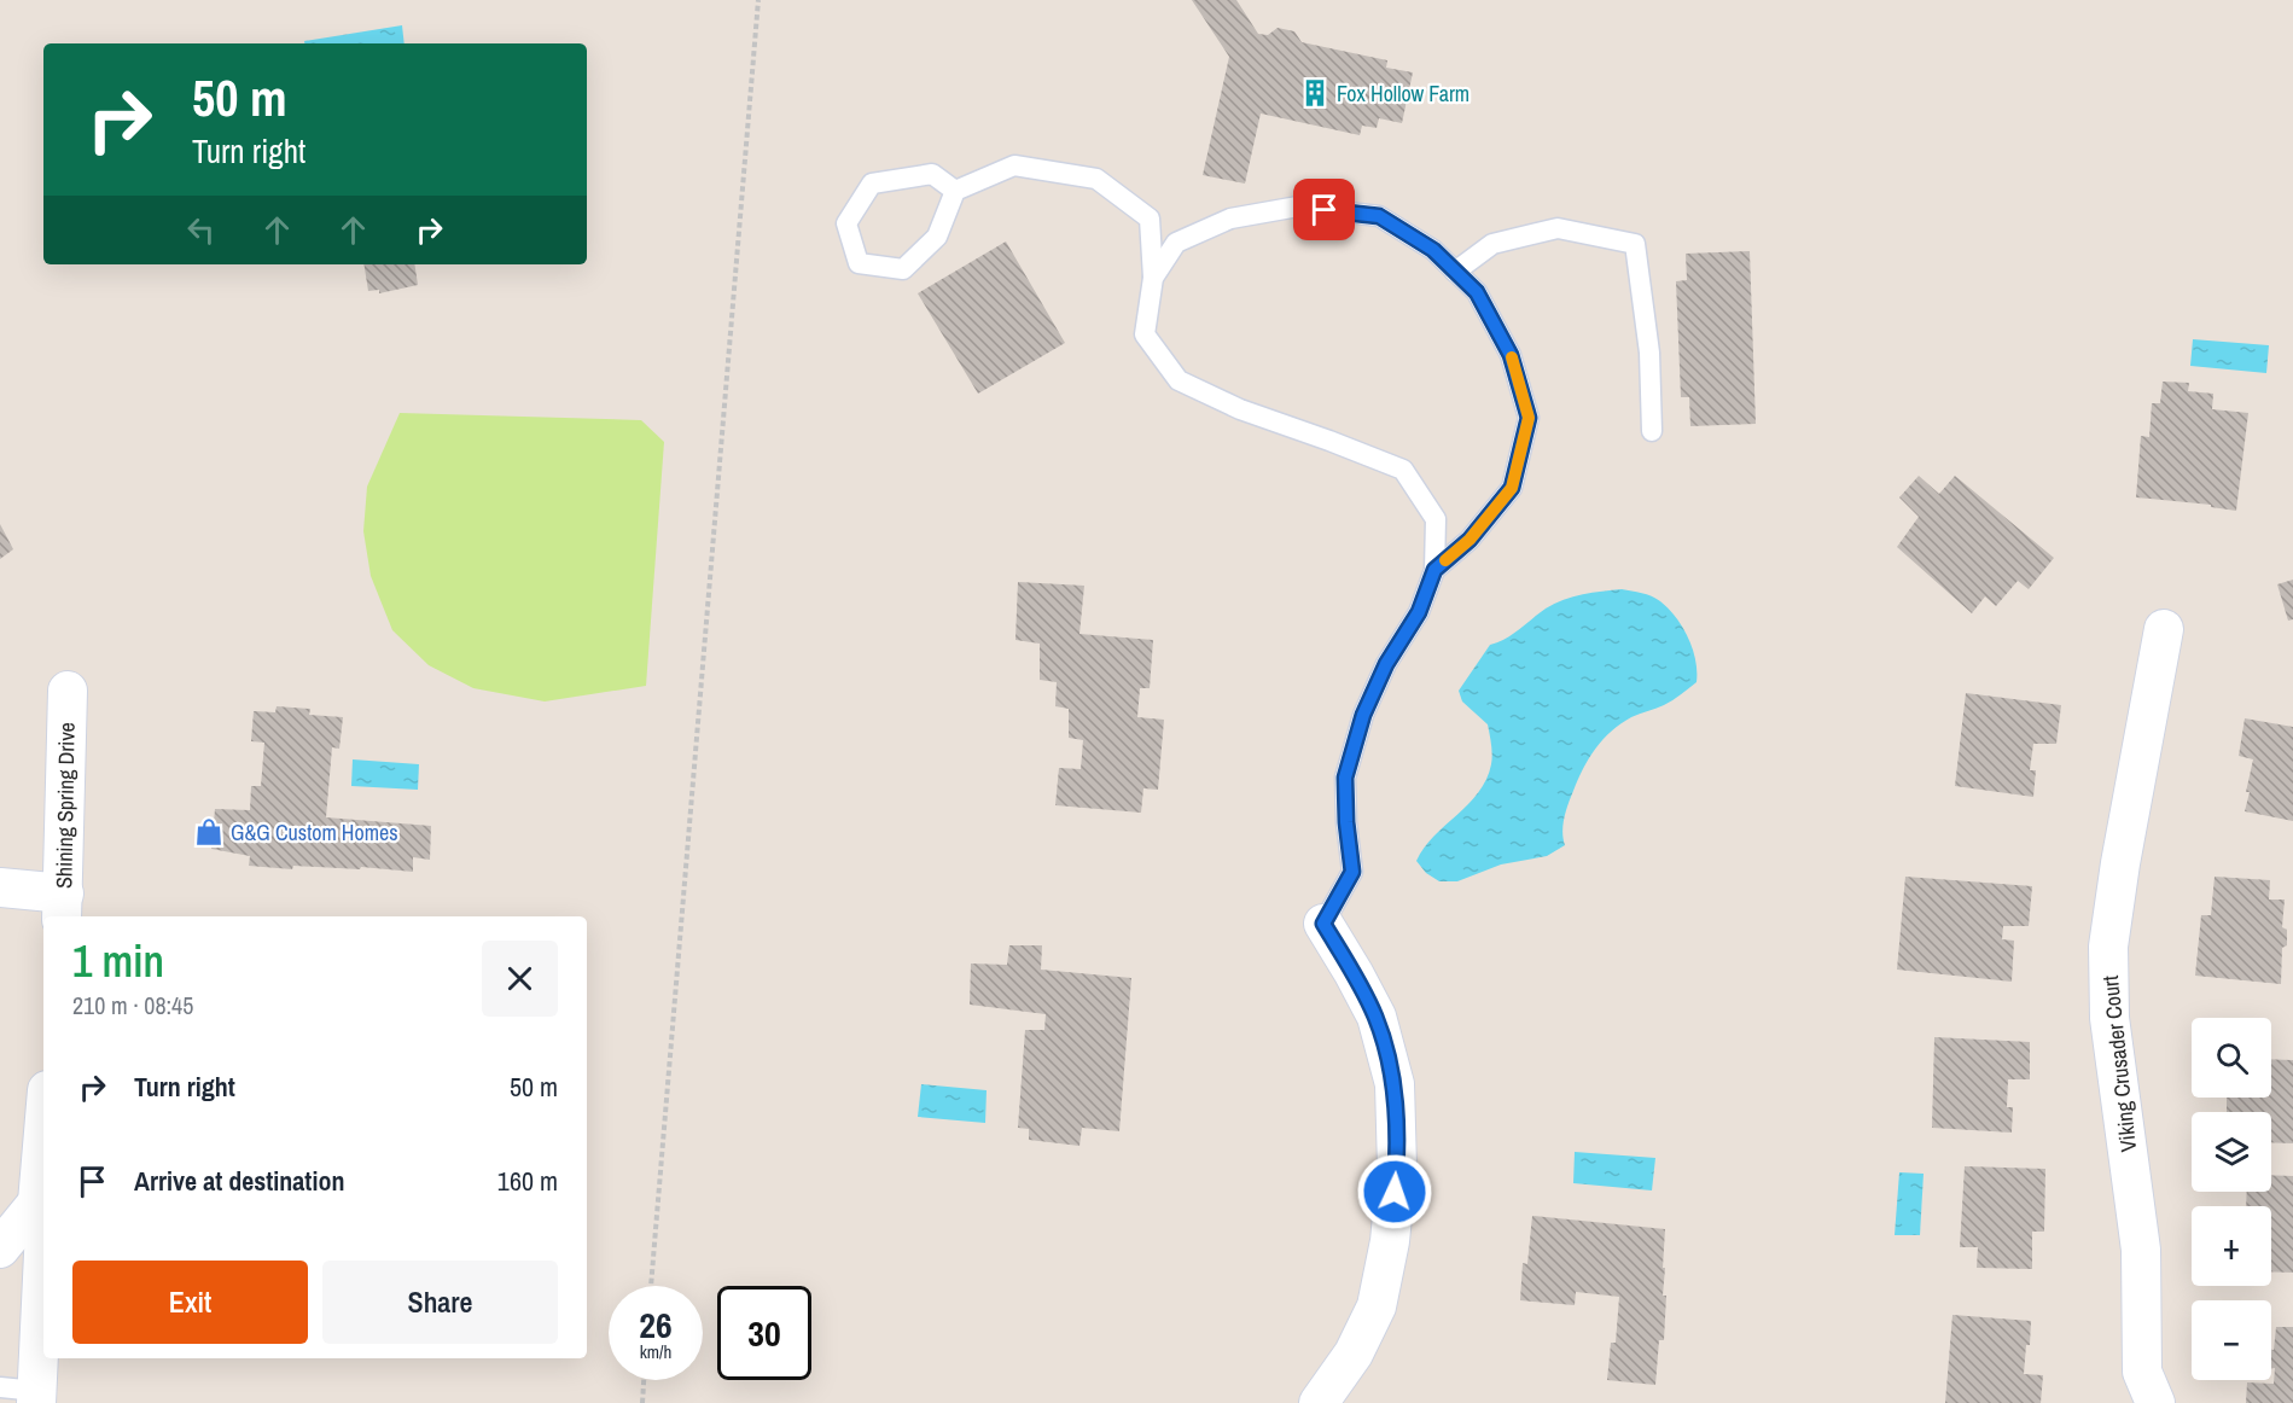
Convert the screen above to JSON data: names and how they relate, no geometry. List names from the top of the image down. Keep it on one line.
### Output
{"streets":{"street":["Shining Spring Drive","Viking Crusader Court"]},"places":{"building":["Fox Hollow Farm"],"shop":["G&G Custom Homes"]},"page":{"turn":["50 m","Turn right"],"heading":["1 min","210 m · 08:45"],"map_buttons":["+","−"],"list":[{"name":"Turn right","value":"50 m"},{"name":"Arrive at destination","value":"160 m"}],"buttons":["Exit","Share"],"speed":"26 km/h","limit":"30"}}
